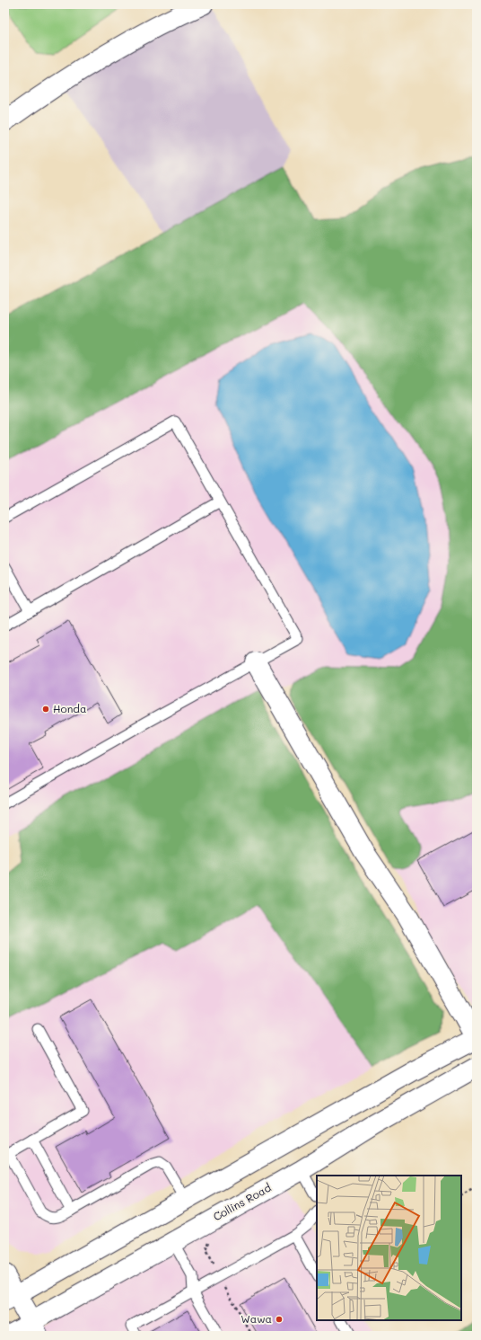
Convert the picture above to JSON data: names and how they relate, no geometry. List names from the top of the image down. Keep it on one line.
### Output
{"streets":{"street":["Collins Road"]},"places":["Honda","Wawa"]}
